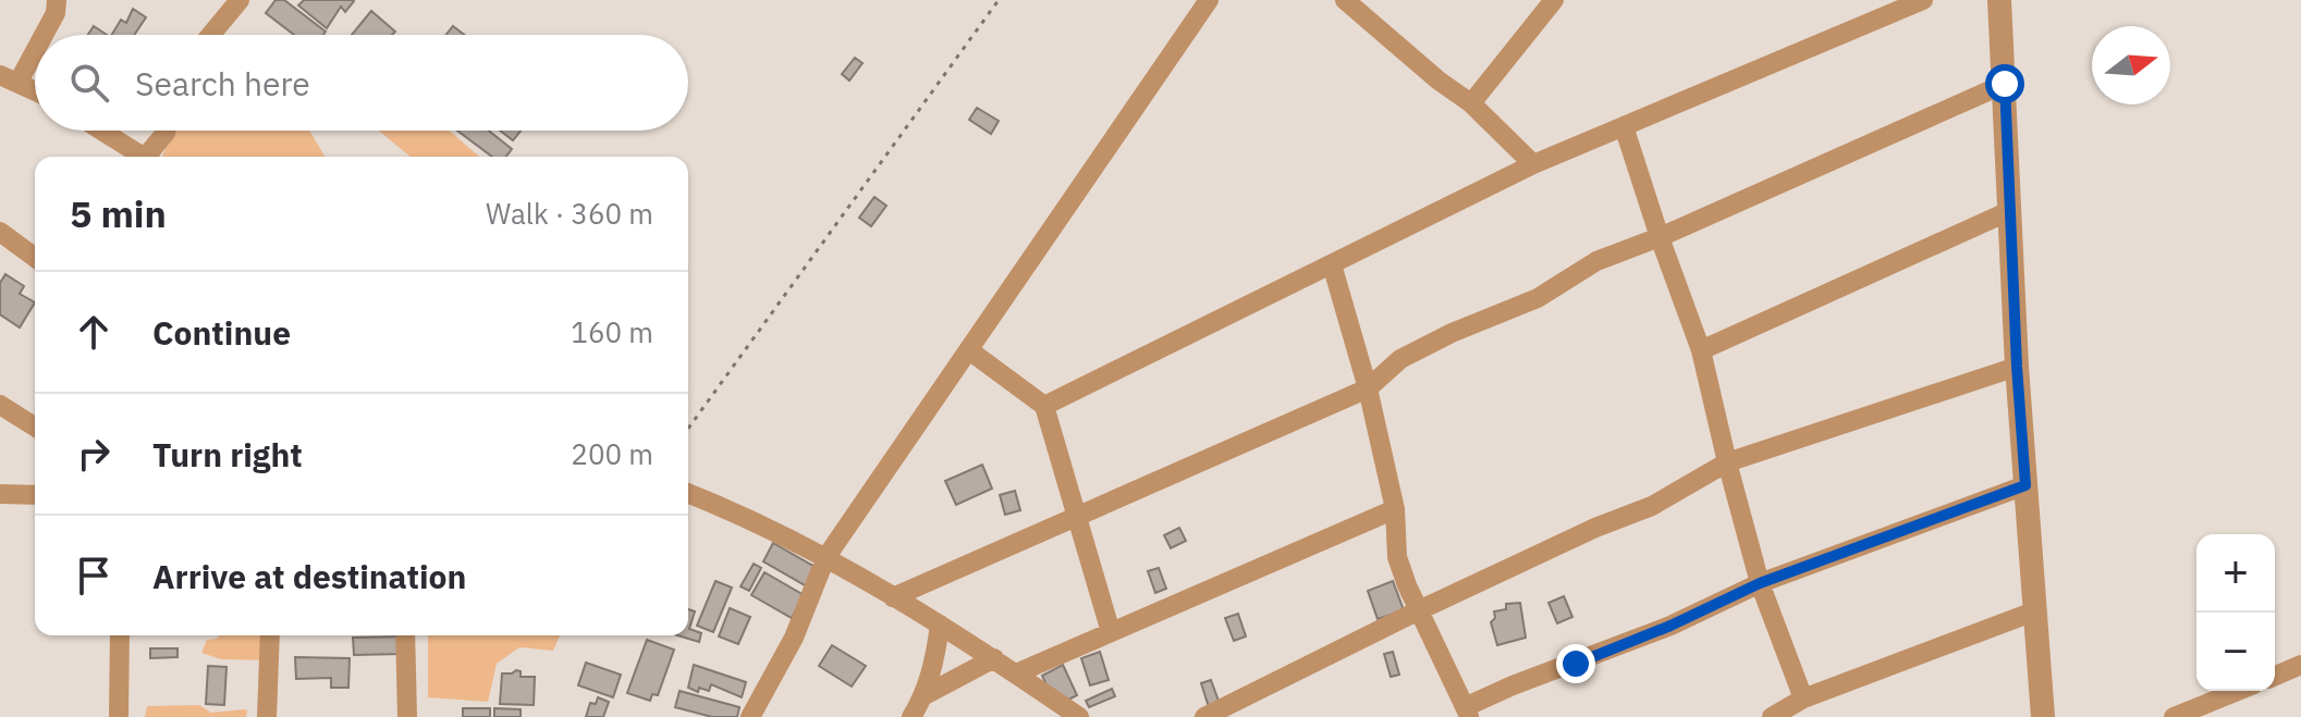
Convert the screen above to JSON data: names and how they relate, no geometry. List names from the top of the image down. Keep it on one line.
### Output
{"north":"right","page":{"search":"Search here","heading":["5 min","Walk · 360 m"],"list":[["Continue","160 m"],["Turn right","200 m"],"Arrive at destination"],"map_buttons":["+","−"]}}
